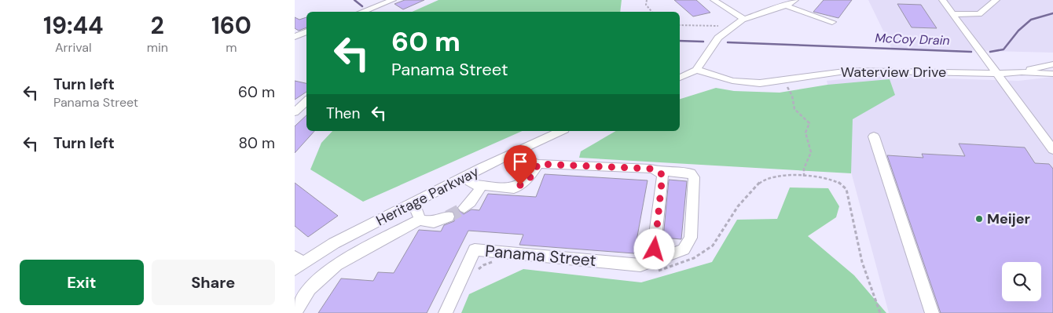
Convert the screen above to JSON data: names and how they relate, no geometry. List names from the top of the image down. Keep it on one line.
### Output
{"streets":{"street":["Waterview Drive","Heritage Parkway","Panama Street"]},"crossings":[["Heritage Parkway","Panama Street"]],"water":["McCoy Drain"],"places":["Meijer"],"page":{"eta":["19:44","Arrival","2","min","160","m"],"turn":["60 m","Panama Street"],"list":[{"name":"Turn left","note":"Panama Street","value":"60 m"},{"name":"Turn left","value":"80 m"}],"then":"Then","buttons":["Exit","Share"]}}
